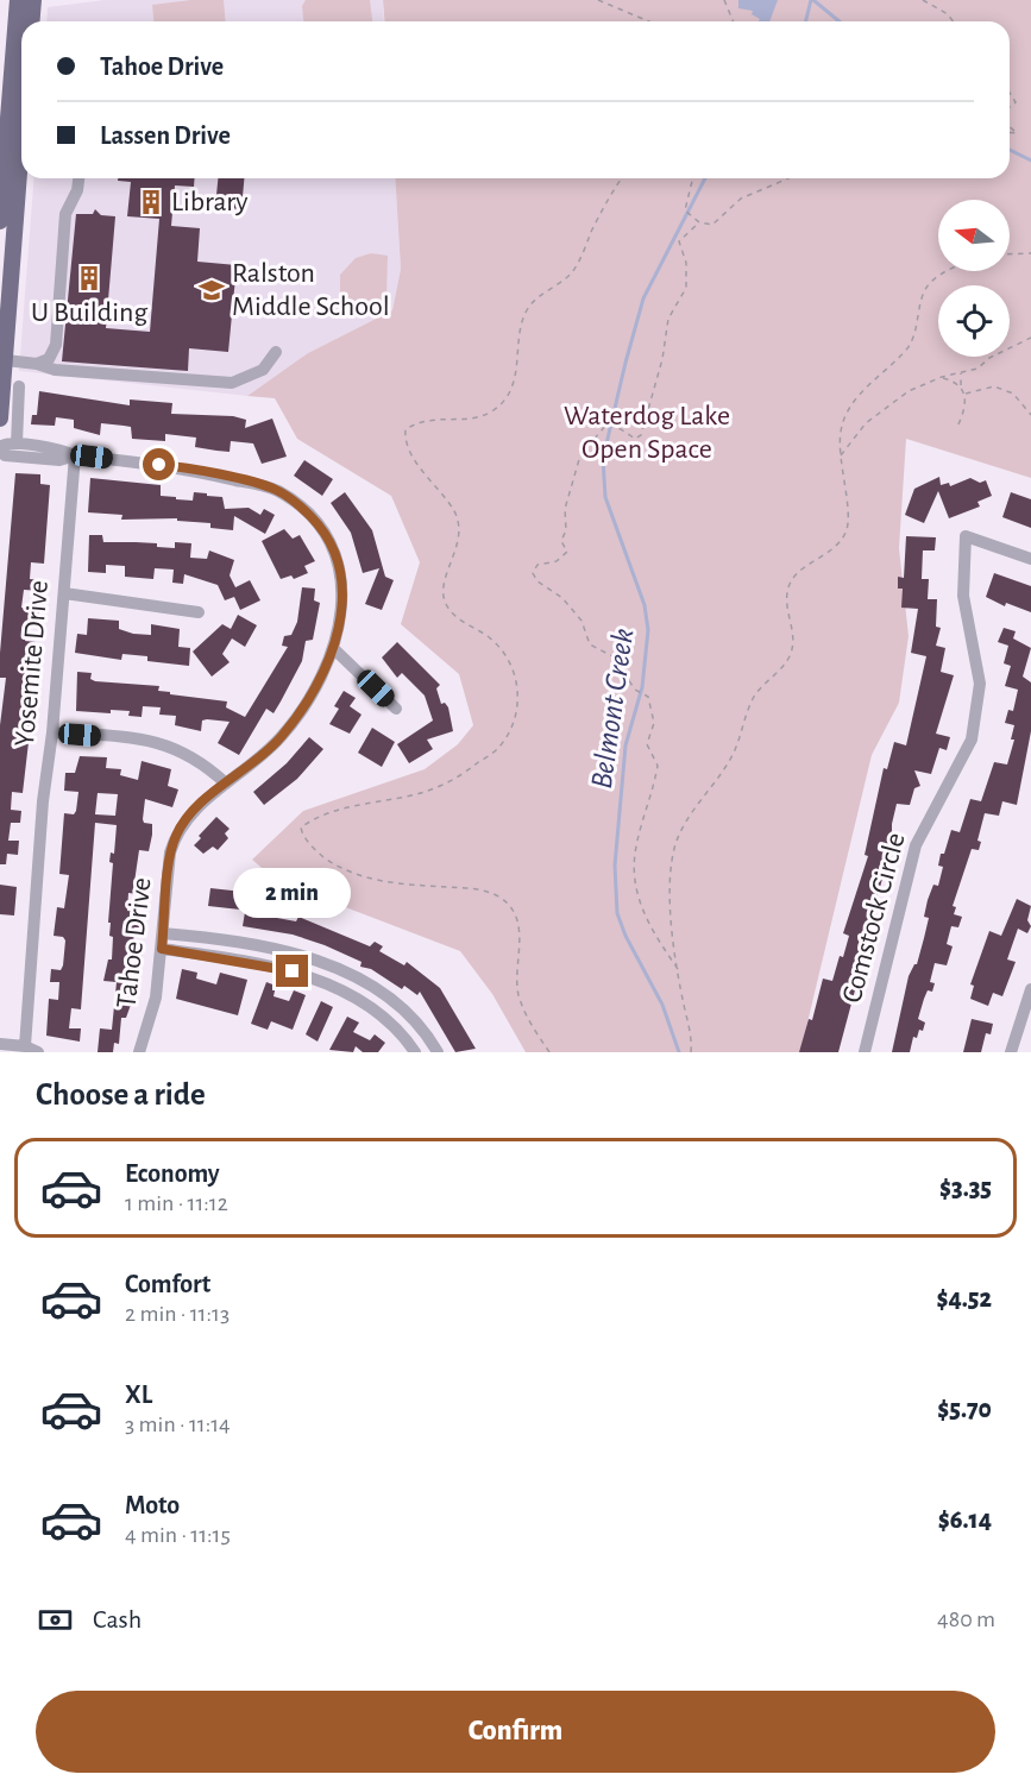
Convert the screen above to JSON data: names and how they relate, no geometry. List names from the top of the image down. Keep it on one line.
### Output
{"streets":{"street":["Yosemite Drive","Comstock Circle","Tahoe Drive"]},"crossings":[["Yosemite Drive","Tahoe Drive"]],"water":["Belmont Creek"],"parks":["Waterdog Lake Open Space"],"places":{"building":["Library","U Building"],"school or university":["Ralston Middle School"]},"north":"left","page":{"banner":["Tahoe Drive","Lassen Drive"],"bubble":"2 min","heading":"Choose a ride","list":[{"name":"Economy","note":"1 min · 11:12","value":"$3.35"},{"name":"Comfort","note":"2 min · 11:13","value":"$4.52"},{"name":"XL","note":"3 min · 11:14","value":"$5.70"},{"name":"Moto","note":"4 min · 11:15","value":"$6.14"}],"pay":["Cash","480 m"],"buttons":"Confirm"}}
